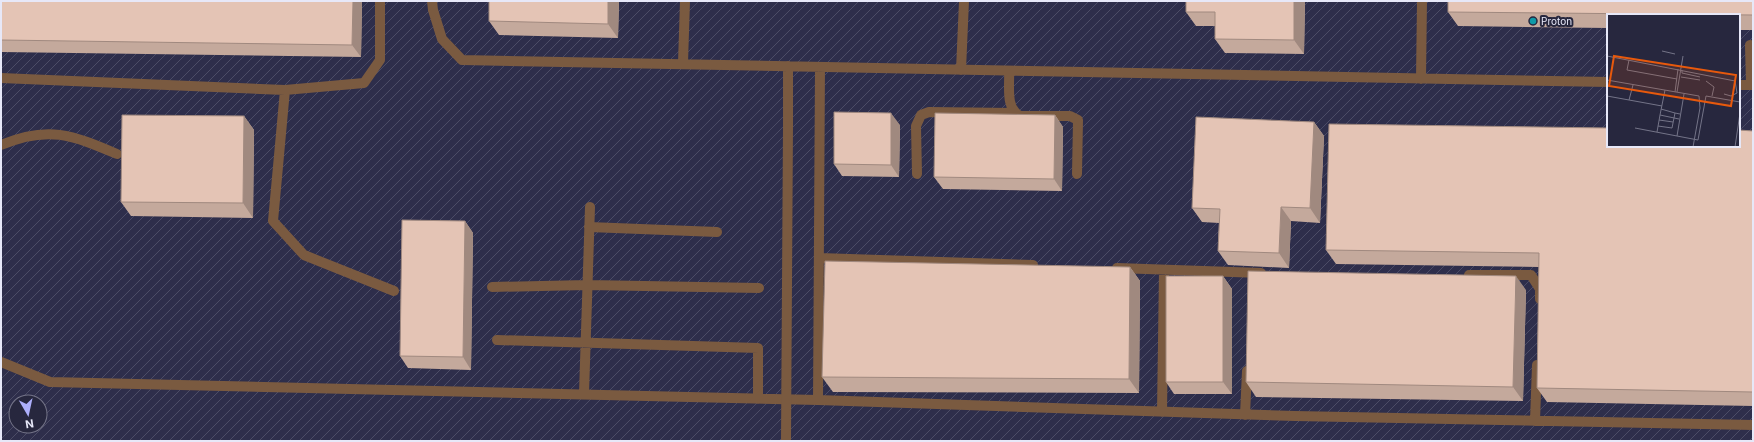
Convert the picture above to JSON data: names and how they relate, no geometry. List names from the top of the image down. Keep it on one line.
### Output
{"places":["Proton"],"north":"bottom"}
